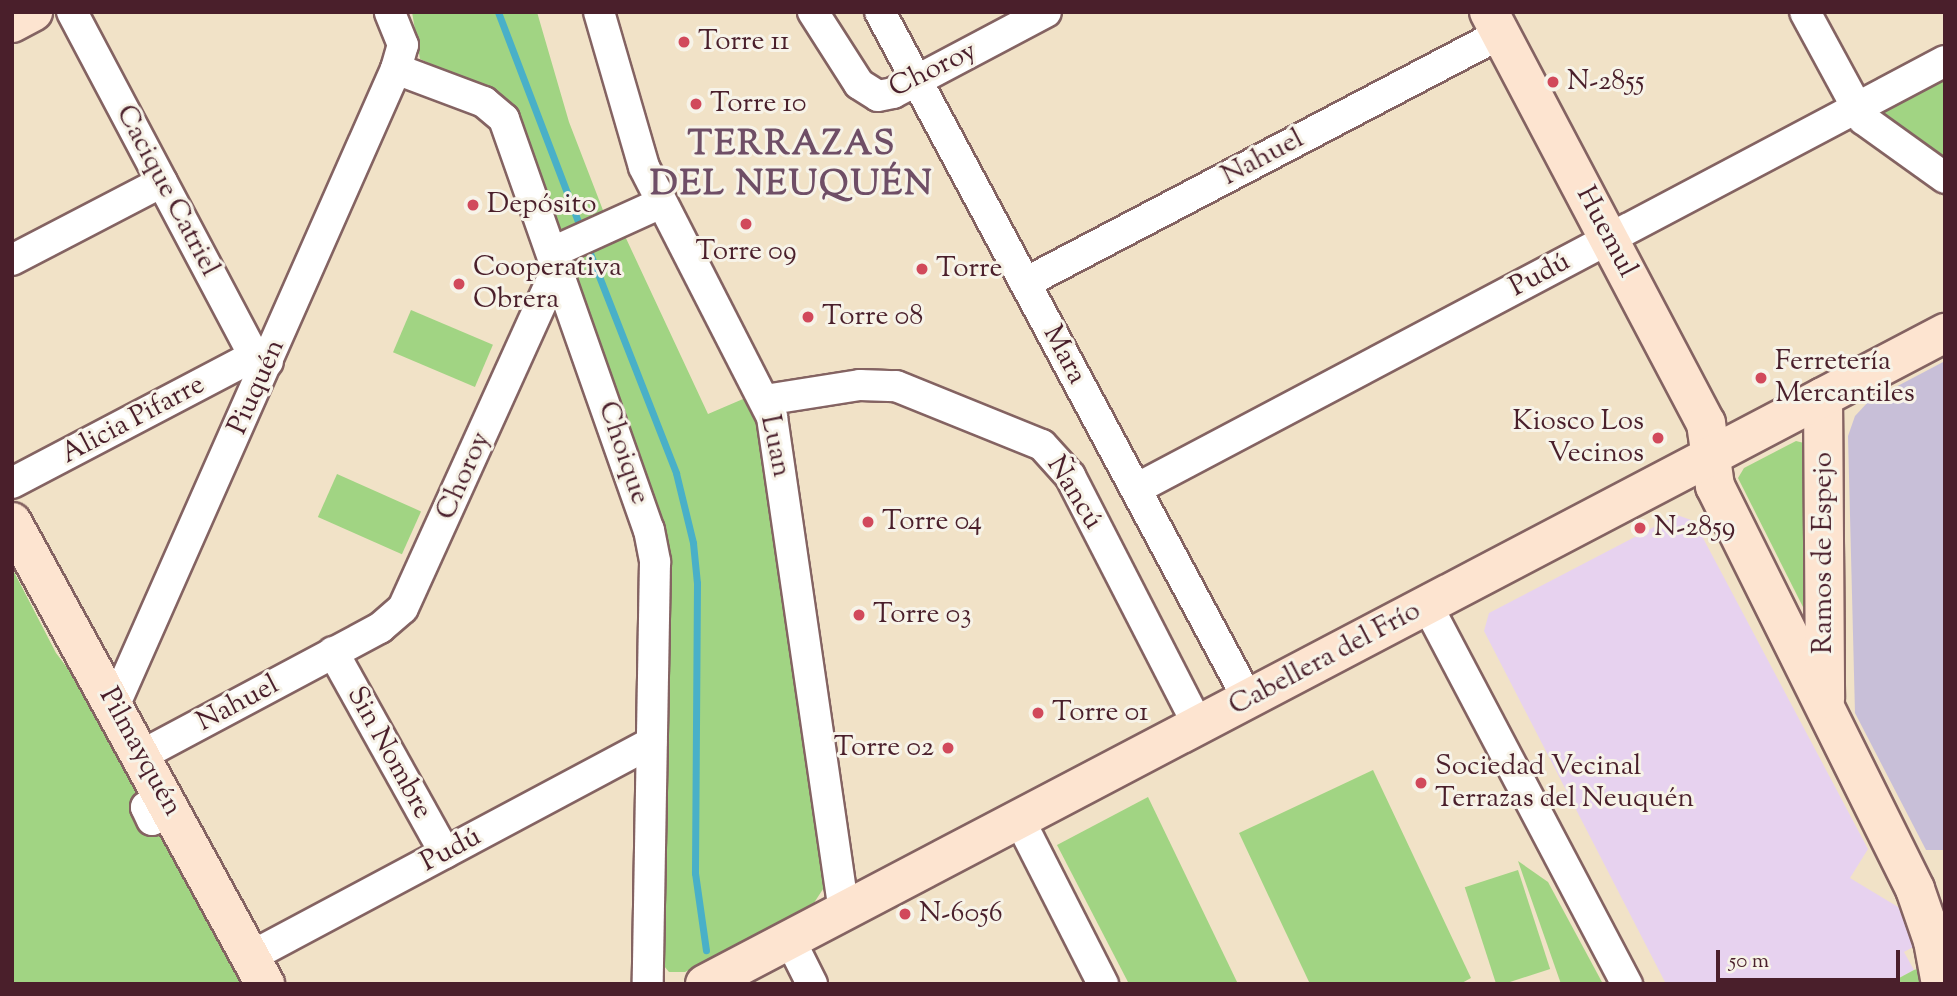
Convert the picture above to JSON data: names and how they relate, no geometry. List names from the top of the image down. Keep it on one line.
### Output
{"streets":{"street":["Choroy","Nahuel","Cacique Catriel","Huemul","Pudú","Mara","Piuquén","Alicia Pifarre","Luan","Choique","Ñancú","Ramos de Espejo","Cabellera del Frío","Pilmayquén","Sin Nombre"]},"crossings":[["Choroy","Nahuel"],["Choroy","Mara"],["Choroy","Choique"],["Choroy","Sin Nombre"],["Nahuel","Huemul"],["Nahuel","Mara"],["Nahuel","Pilmayquén"],["Nahuel","Sin Nombre"],["Cacique Catriel","Piuquén"],["Cacique Catriel","Alicia Pifarre"],["Huemul","Pudú"],["Huemul","Ramos de Espejo"],["Huemul","Cabellera del Frío"],["Pudú","Mara"],["Pudú","Choique"],["Pudú","Pilmayquén"],["Pudú","Sin Nombre"],["Mara","Cabellera del Frío"],["Piuquén","Alicia Pifarre"],["Piuquén","Choique"],["Piuquén","Pilmayquén"],["Luan","Ñancú"],["Luan","Cabellera del Frío"],["Ñancú","Cabellera del Frío"],["Ramos de Espejo","Cabellera del Frío"]],"districts":["TERRAZAS DEL NEUQUÉN"],"places":["Torre 11","N-2855","Torre 10","Depósito","Torre 09","Torre","Cooperativa Obrera","Torre 08","Ferretería Mercantiles","Kiosco Los Vecinos","Torre 04","N-2859","Torre 03","Torre 01","Torre 02","Sociedad Vecinal Terrazas del Neuquén","N-6056"],"scale_bar":"50 m"}
